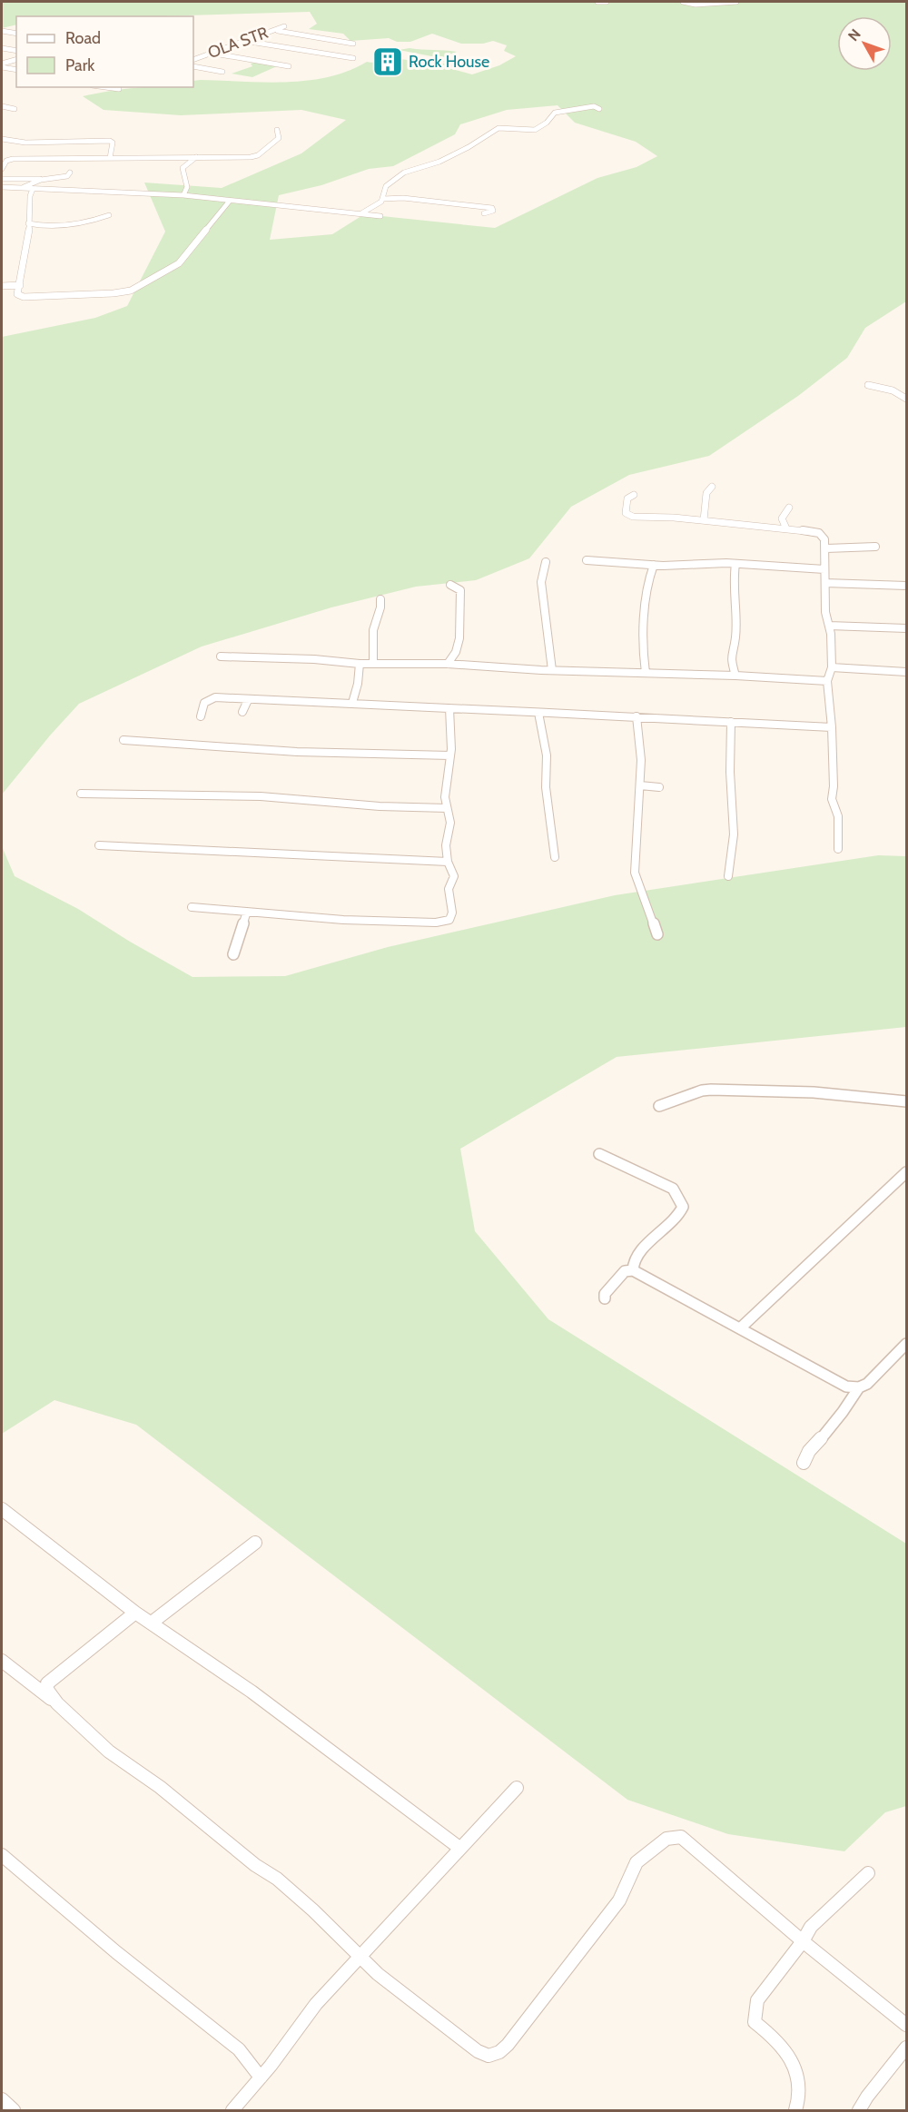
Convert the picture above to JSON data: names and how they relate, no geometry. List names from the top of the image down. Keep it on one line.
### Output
{"streets":{"street":["OLA STR"]},"places":{"building":["Rock House"]},"legend":["Road","Park"],"north":"top left"}
